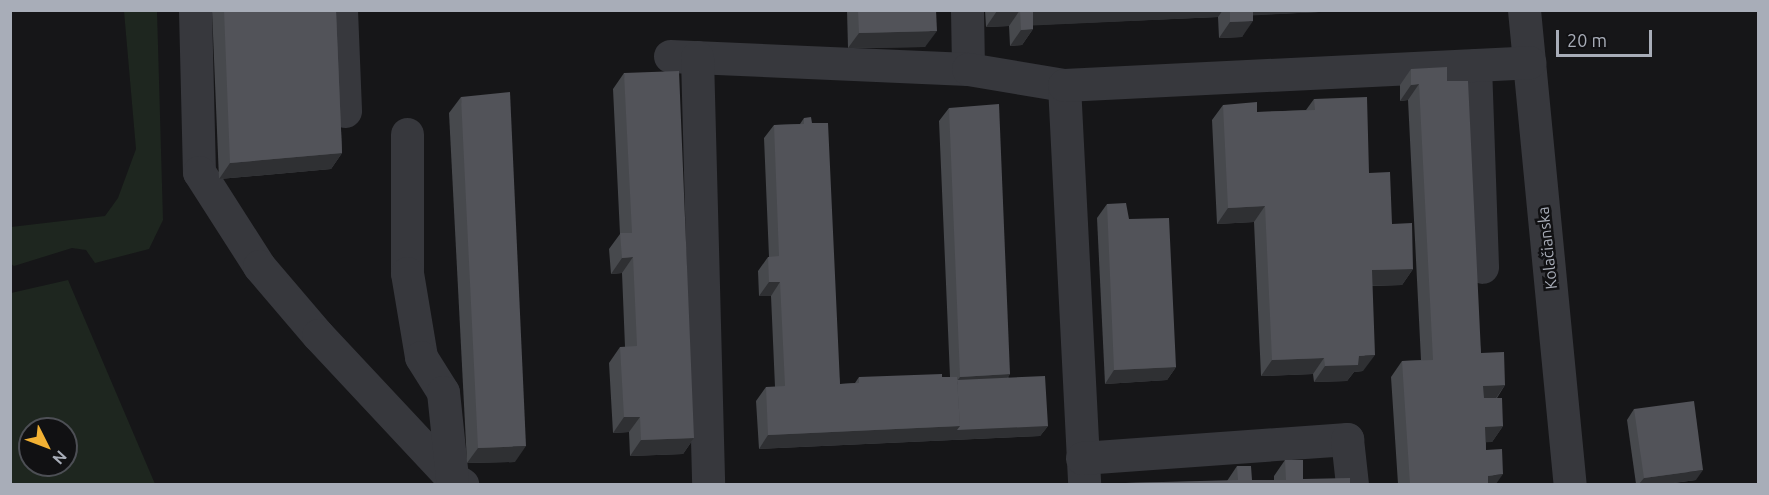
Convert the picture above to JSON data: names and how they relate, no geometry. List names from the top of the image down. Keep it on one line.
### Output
{"streets":{"street":["Kolačianska"]},"scale_bar":"20 m","north":"bottom right"}
